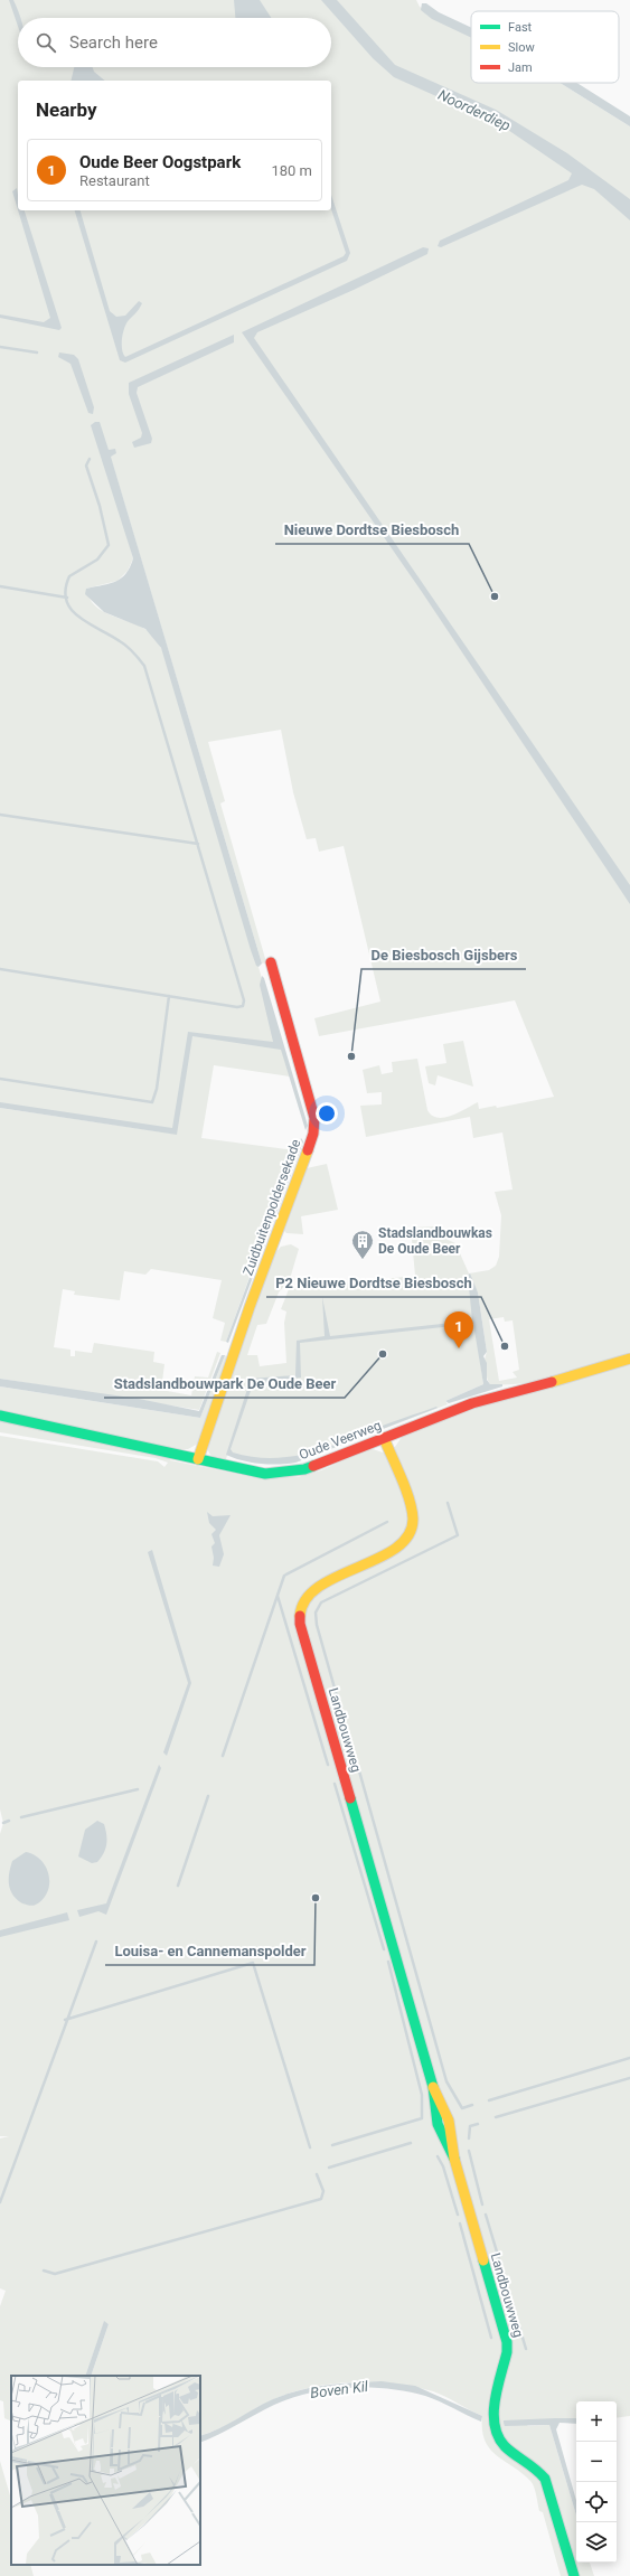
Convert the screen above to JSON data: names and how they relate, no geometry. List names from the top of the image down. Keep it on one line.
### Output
{"streets":{"street":["Zuidbuitenpoldersekade","Oude Veerweg","Landbouwweg"]},"crossings":[["Zuidbuitenpoldersekade","Oude Veerweg"],["Oude Veerweg","Landbouwweg"]],"water":["Noorderdiep","Boven Kil"],"places":{"other":["Nieuwe Dordtse Biesbosch","De Biesbosch Gijsbers","P2 Nieuwe Dordtse Biesbosch","Stadslandbouwpark De Oude Beer","Louisa- en Cannemanspolder"],"building":["Stadslandbouwkas De Oude Beer"]},"legend":["Fast","Slow","Jam"],"page":{"search":"Search here","heading":"Nearby","list":[{"mark":"1","name":"Oude Beer Oogstpark","note":"Restaurant","value":"180 m"}],"pins":"1","map_buttons":["+","−"]}}
